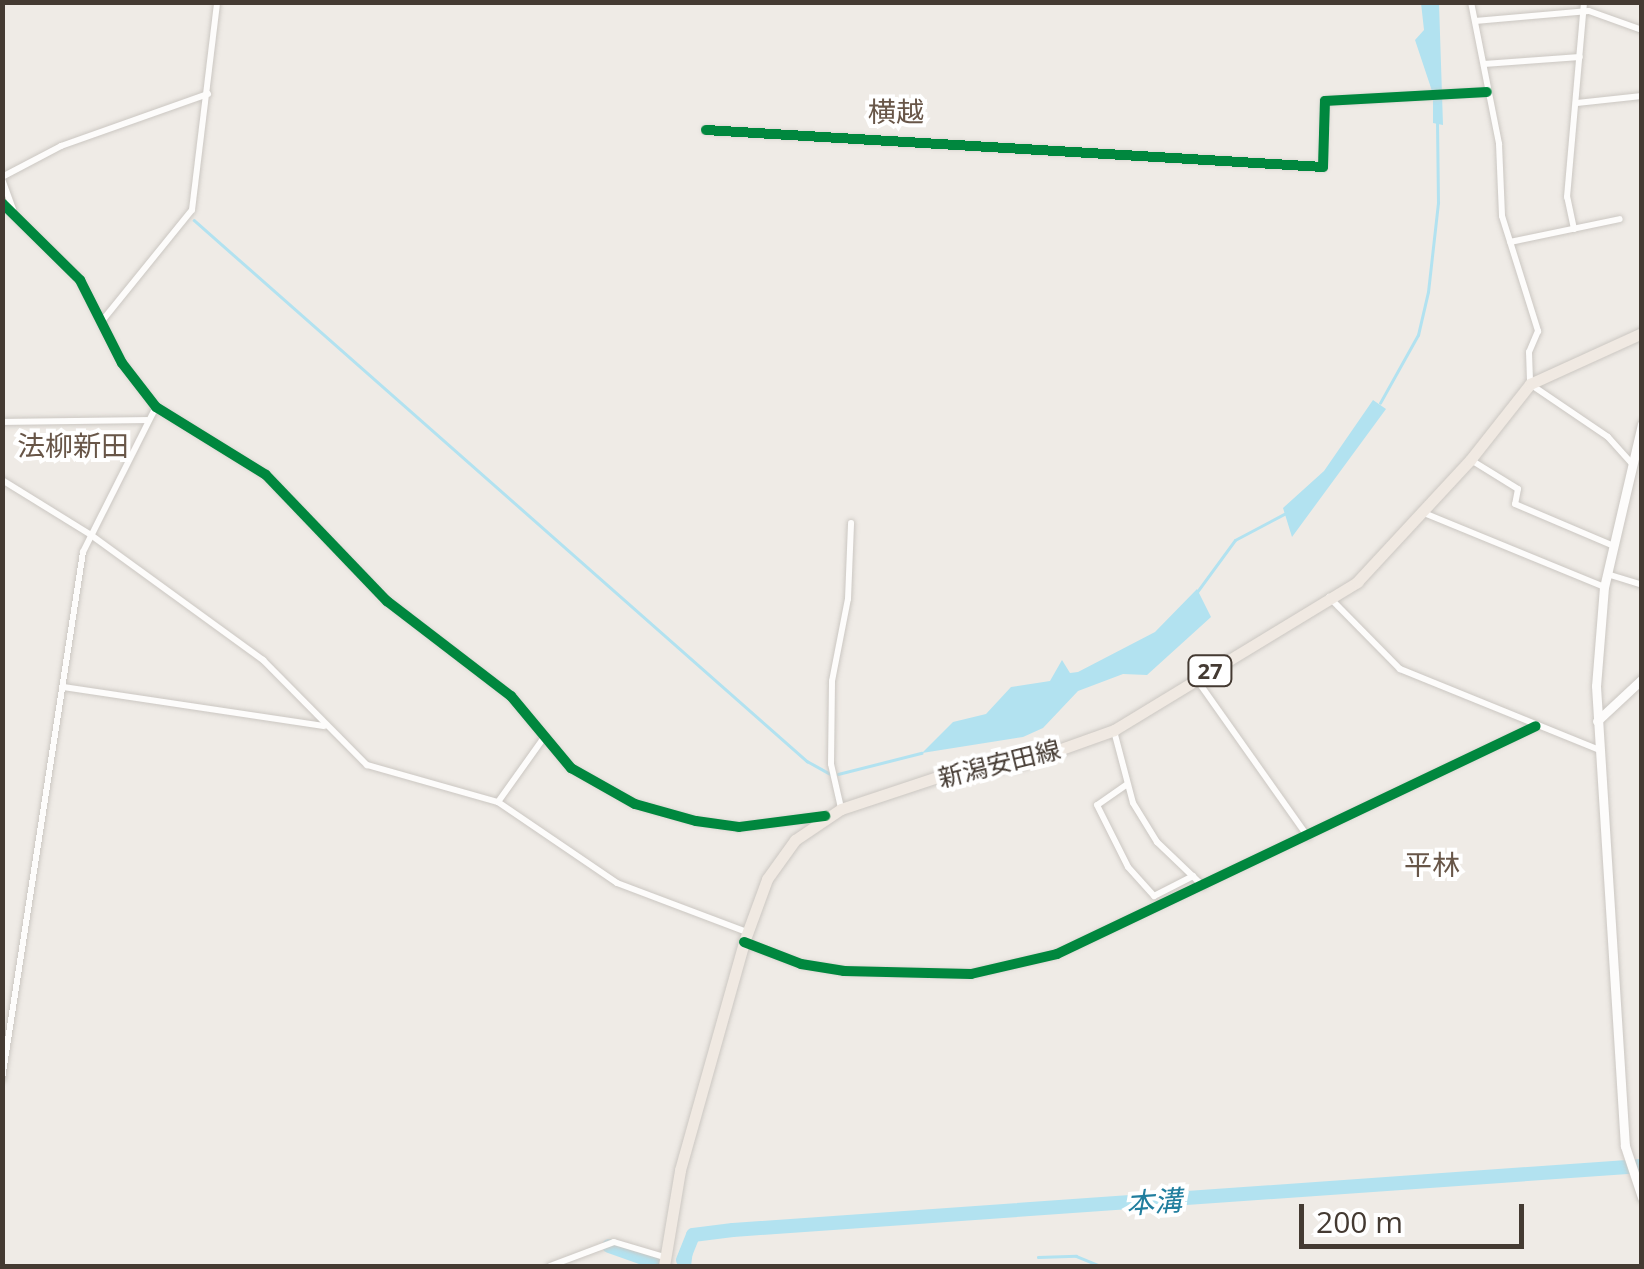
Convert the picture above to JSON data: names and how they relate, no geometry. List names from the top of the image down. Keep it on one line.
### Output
{"streets":{"main road":["27","新潟安田線"]},"districts":["横越","法柳新田","平林"],"water":["本溝"],"scale_bar":"200 m"}
